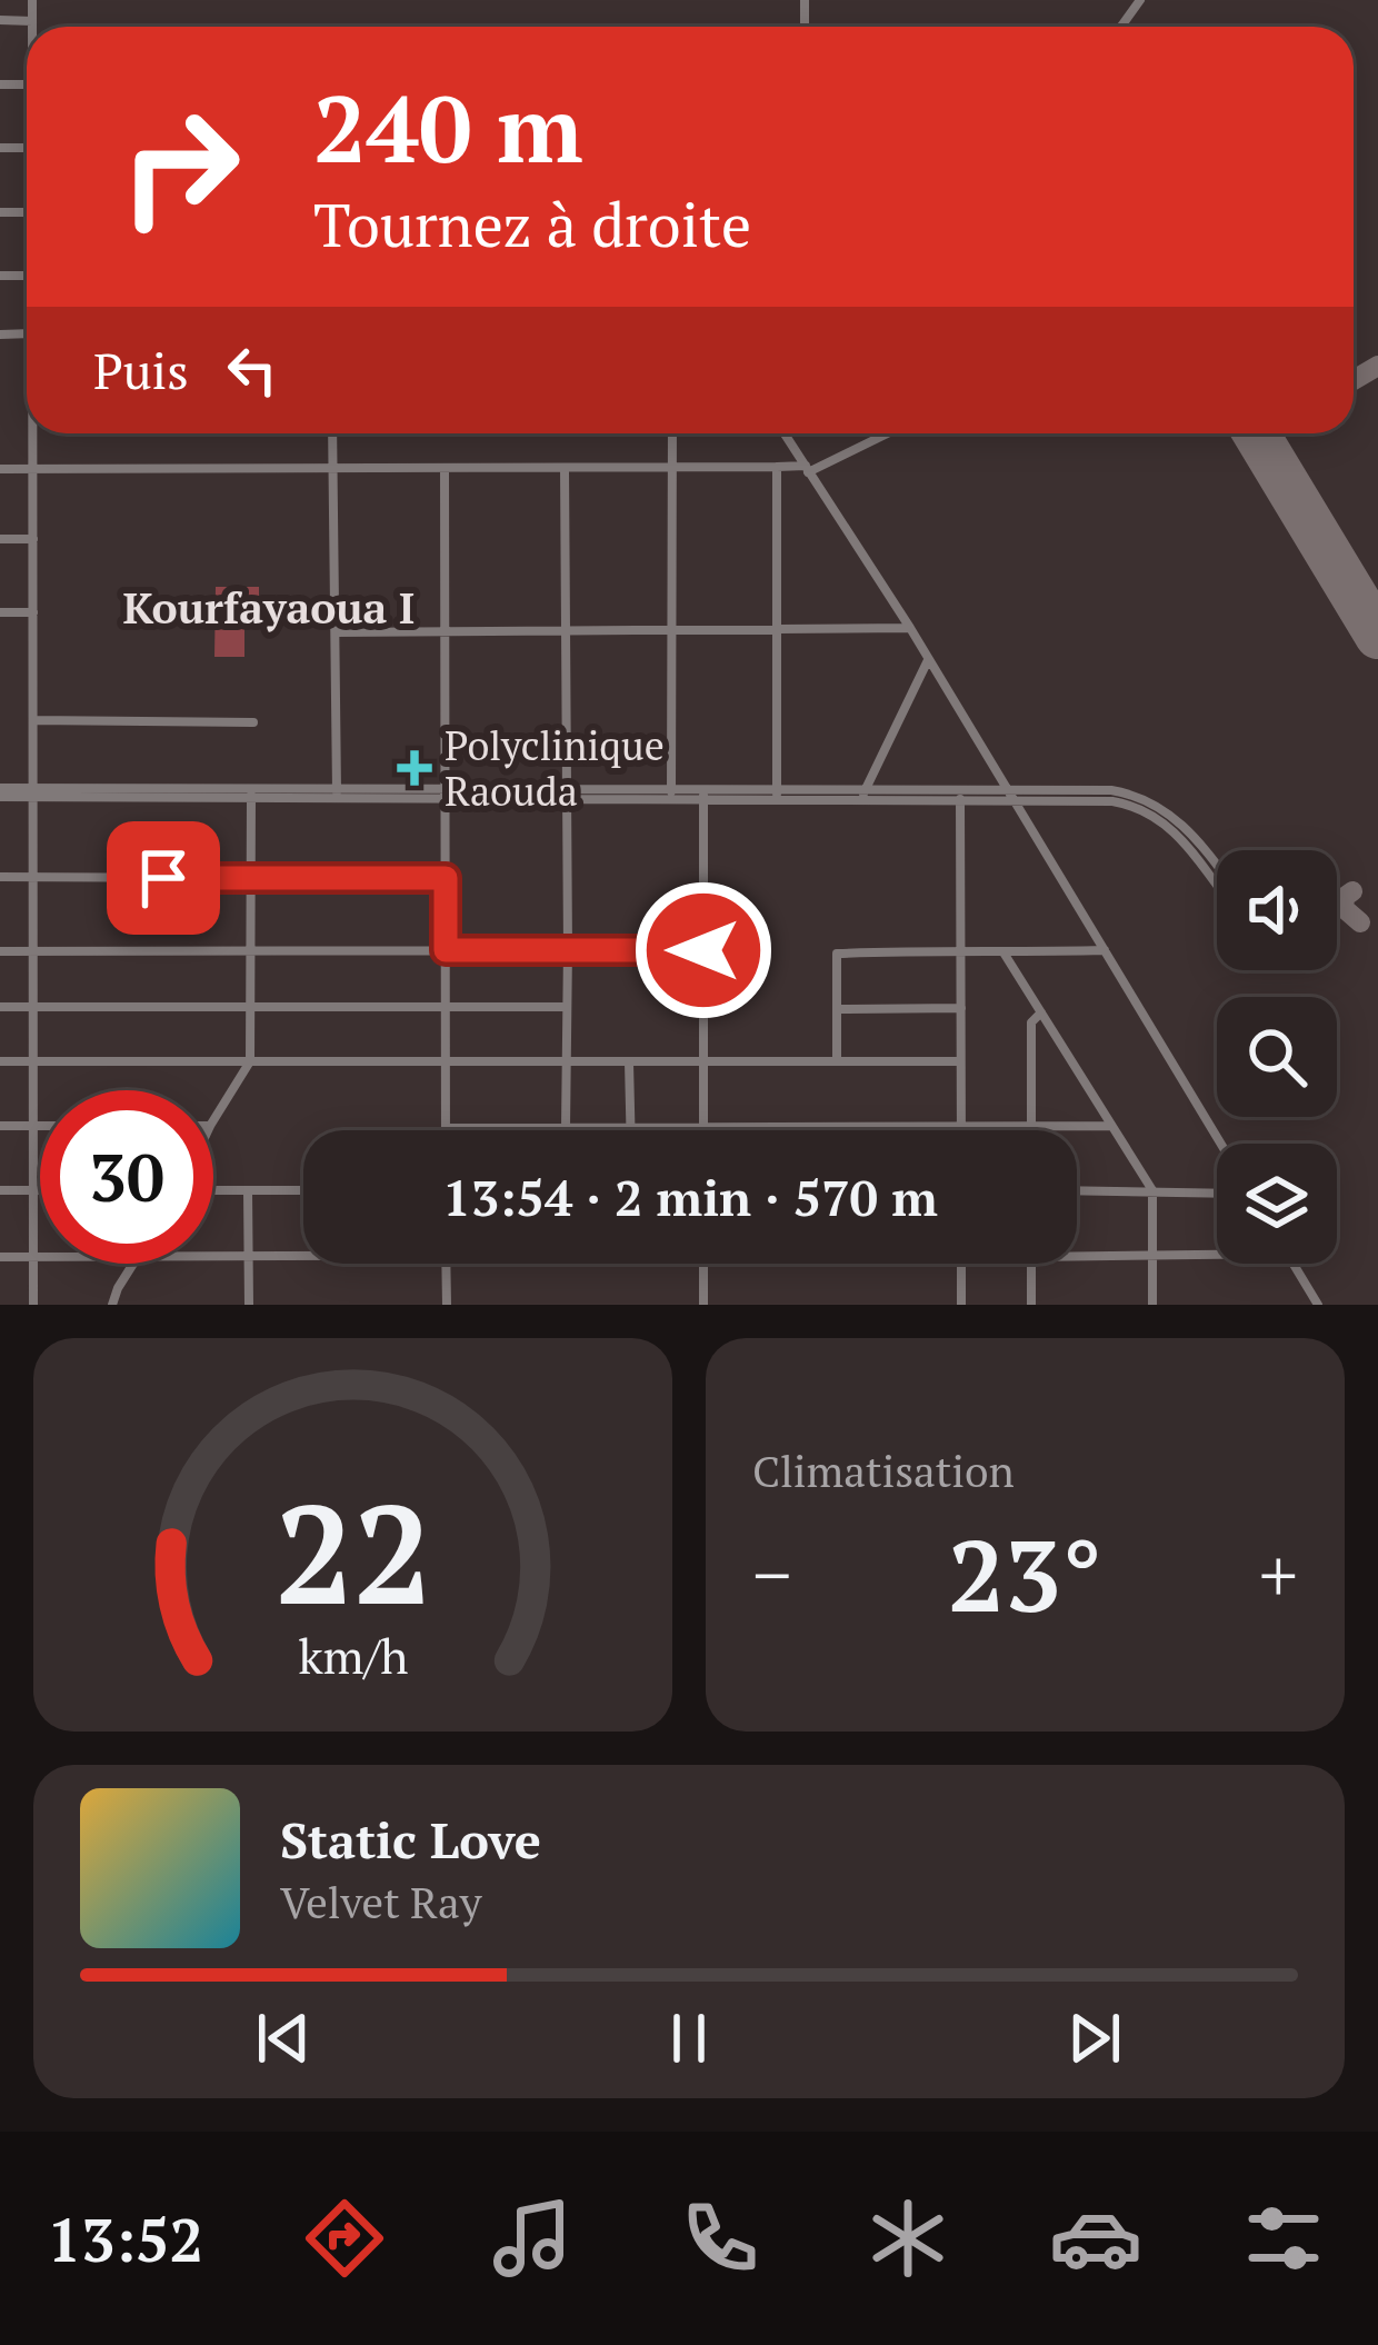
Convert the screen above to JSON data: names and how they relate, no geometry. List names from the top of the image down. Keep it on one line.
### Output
{"districts":["Kourfayaoua I"],"places":{"health":["Polyclinique Raouda"]},"page":{"turn":["240 m","Tournez à droite"],"then":"Puis","limit":"30","trip":"13:54 · 2 min · 570 m","tile":"Climatisation","heat":["−","23°","+"],"song":["Static Love","Velvet Ray"],"tabs":"13:52","gauge":["22","km/h"]}}
